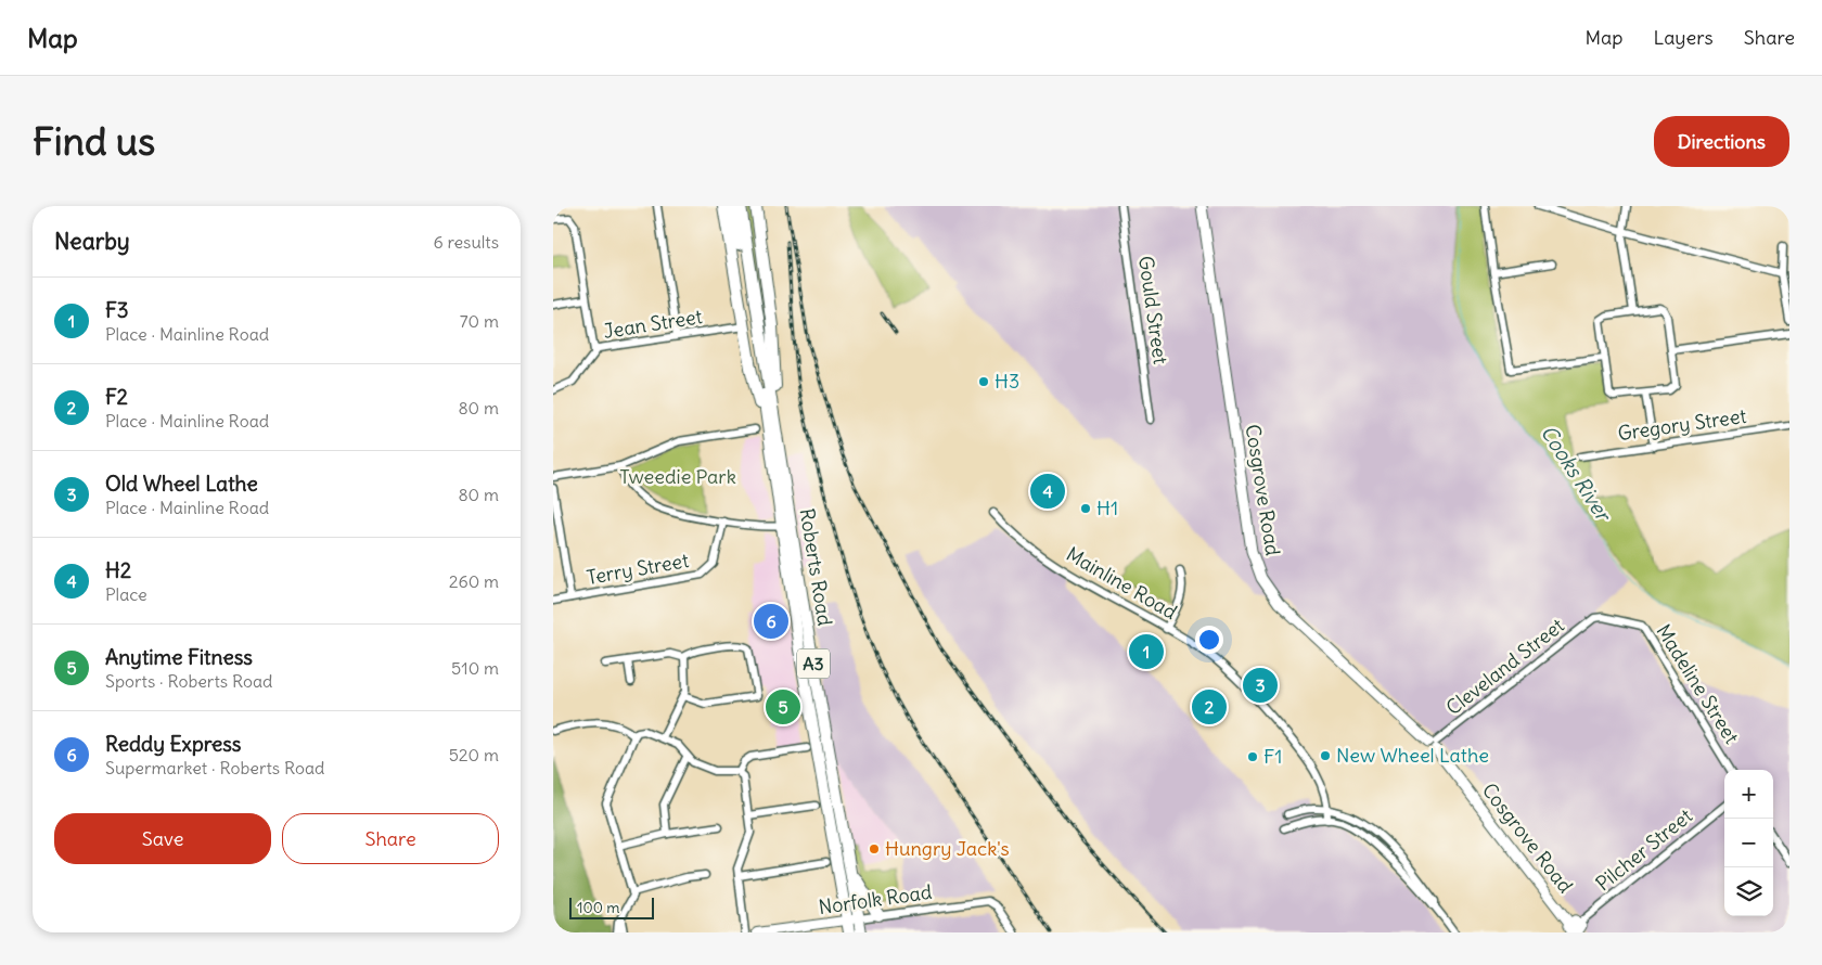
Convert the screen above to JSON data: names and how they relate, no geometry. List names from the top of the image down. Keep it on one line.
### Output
{"streets":{"highway":["Roberts Road","A3"],"main road":["Cosgrove Road"],"street":["Gould Street","Jean Street","Gregory Street","Terry Street","Mainline Road","Cleveland Street","Madeline Street","Pilcher Street","Norfolk Road"]},"crossings":[["Cosgrove Road","Cleveland Street"],["Cosgrove Road","Pilcher Street"],["Roberts Road","Norfolk Road"],["Cleveland Street","Madeline Street"]],"water":["Cooks River"],"parks":["Tweedie Park"],"places":["H3","H1","New Wheel Lathe","F1","Hungry Jack's"],"scale_bar":"100 m","page":{"header":"Map","nav":["Map","Layers","Share"],"buttons":["Directions",["Save","Share"]],"title":"Find us","heading":["Nearby","6 results"],"list":[{"mark":"1","name":"F3","note":"Place · Mainline Road","value":"70 m"},{"mark":"2","name":"F2","note":"Place · Mainline Road","value":"80 m"},{"mark":"3","name":"Old Wheel Lathe","note":"Place · Mainline Road","value":"80 m"},{"mark":"4","name":"H2","note":"Place","value":"260 m"},{"mark":"5","name":"Anytime Fitness","note":"Sports · Roberts Road","value":"510 m"},{"mark":"6","name":"Reddy Express","note":"Supermarket · Roberts Road","value":"520 m"}],"pins":["4","6","1","3","2","5"],"map_buttons":["+","−"],"scale":"100 m"}}
